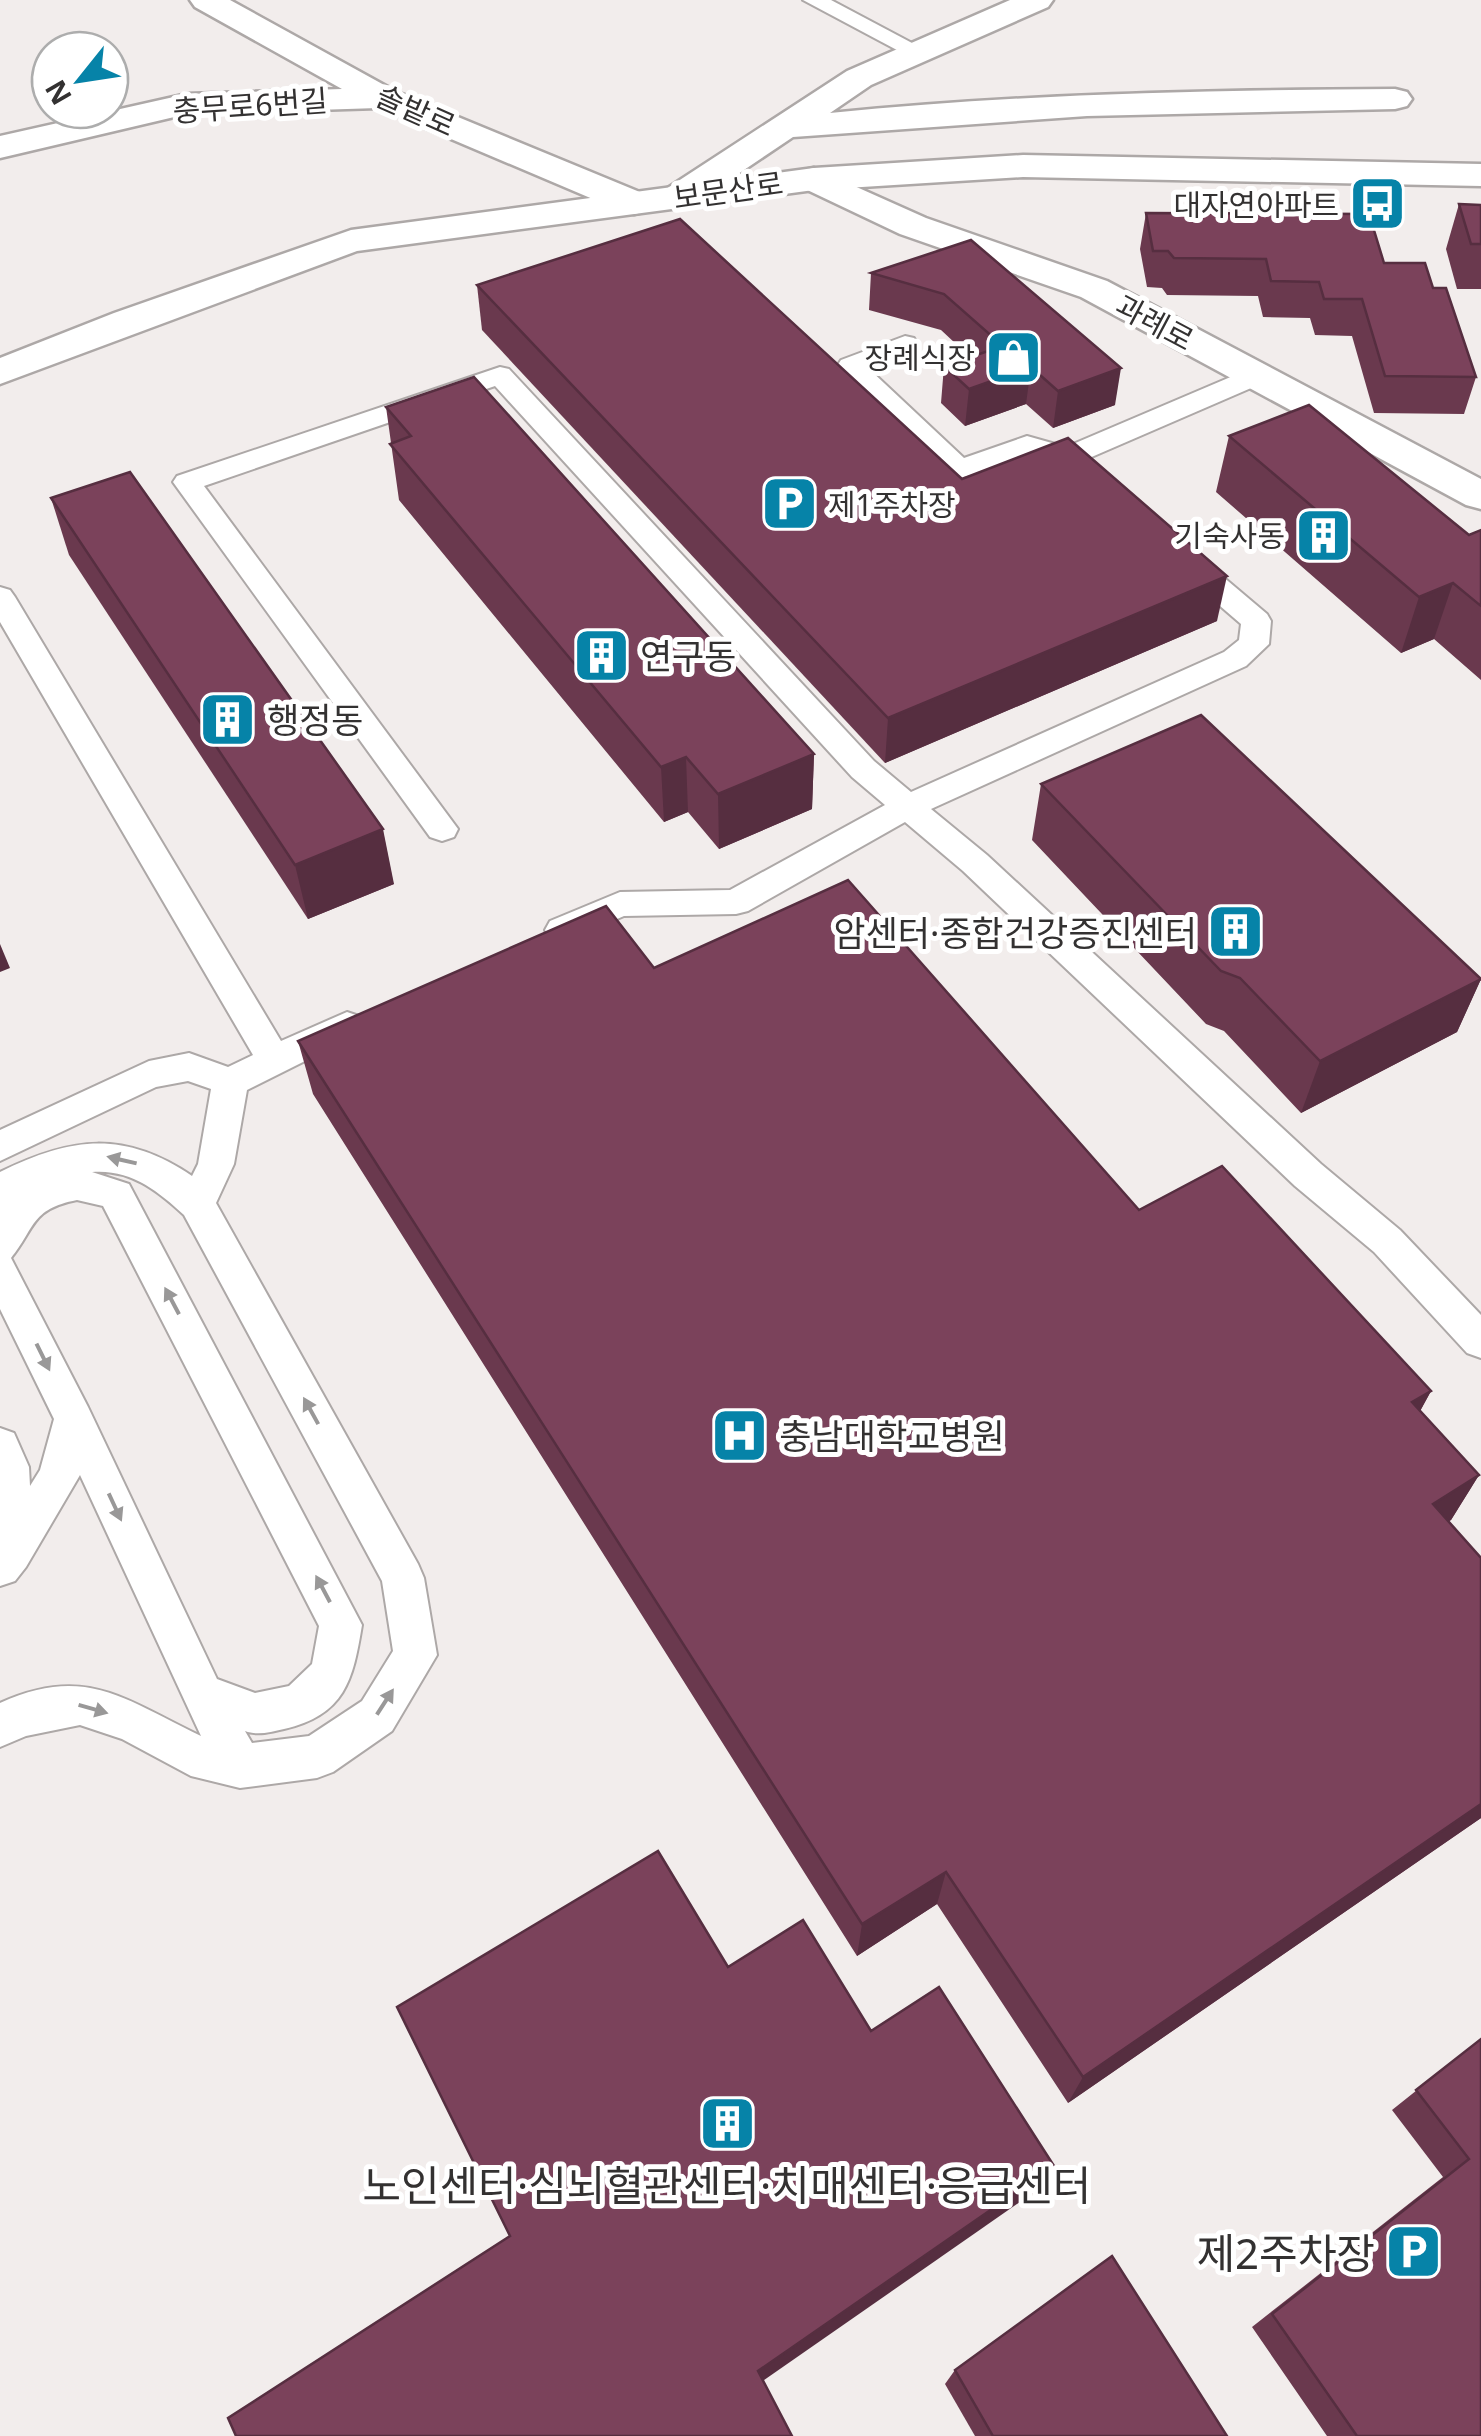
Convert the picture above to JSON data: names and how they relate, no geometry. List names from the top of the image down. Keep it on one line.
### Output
{"streets":{"street":["충무로6번길","솔밭로","보문산로","과례로"]},"crossings":[["충무로6번길","솔밭로"],["솔밭로","보문산로"],["보문산로","과례로"]],"places":{"bus stop":["대자연아파트"],"shop":["장례식장"],"parking":["제1주차장","제2주차장"],"building":["기숙사동","연구동","행정동","암센터·종합건강증진센터","노인센터·심뇌혈관센터·치매센터·응급센터"],"hospital":["충남대학교병원"]},"north":"bottom left"}
